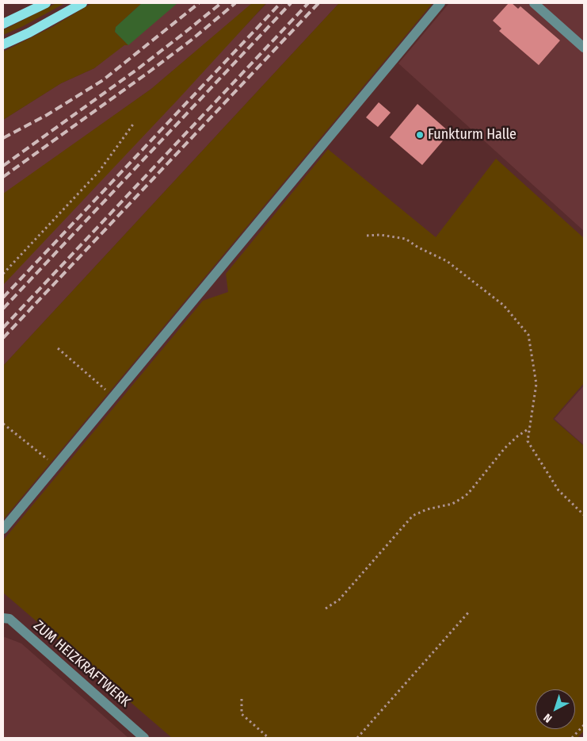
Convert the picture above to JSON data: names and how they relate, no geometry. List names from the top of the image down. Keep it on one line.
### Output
{"streets":{"street":["ZUM HEIZKRAFTWERK"]},"places":["Funkturm Halle"],"north":"bottom left"}
